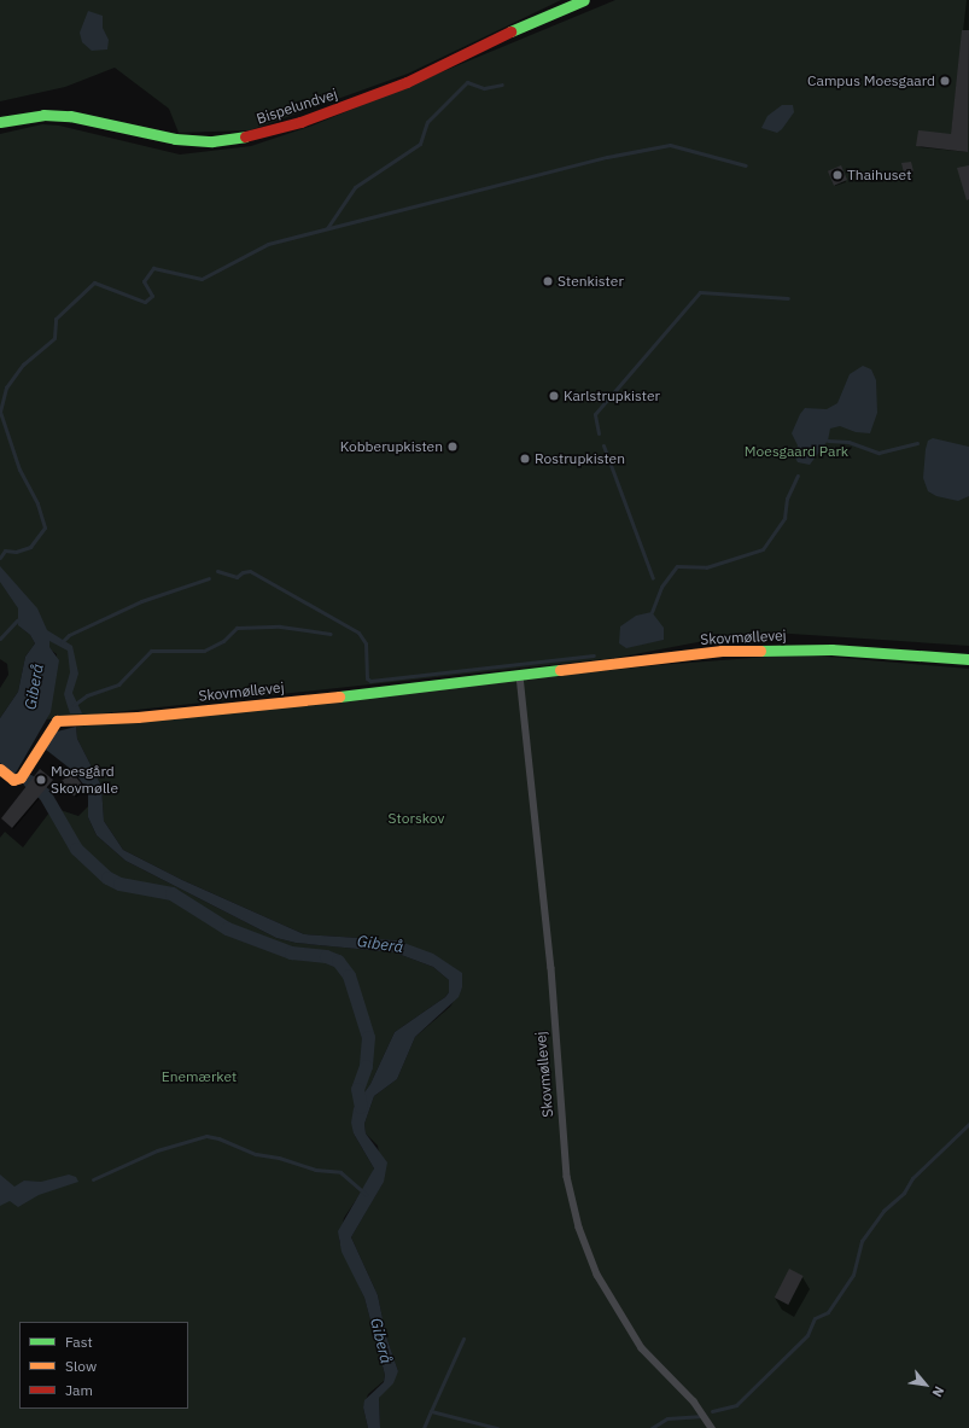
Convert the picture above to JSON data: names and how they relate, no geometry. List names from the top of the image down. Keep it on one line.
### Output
{"streets":{"street":["Bispelundvej","Skovmøllevej"]},"water":["Giberå"],"parks":["Moesgaard Park","Storskov","Enemærket"],"places":["Campus Moesgaard","Thaihuset","Stenkister","Karlstrupkister","Kobberupkisten","Rostrupkisten","Moesgård Skovmølle"],"legend":["Fast","Slow","Jam"],"north":"bottom right"}
